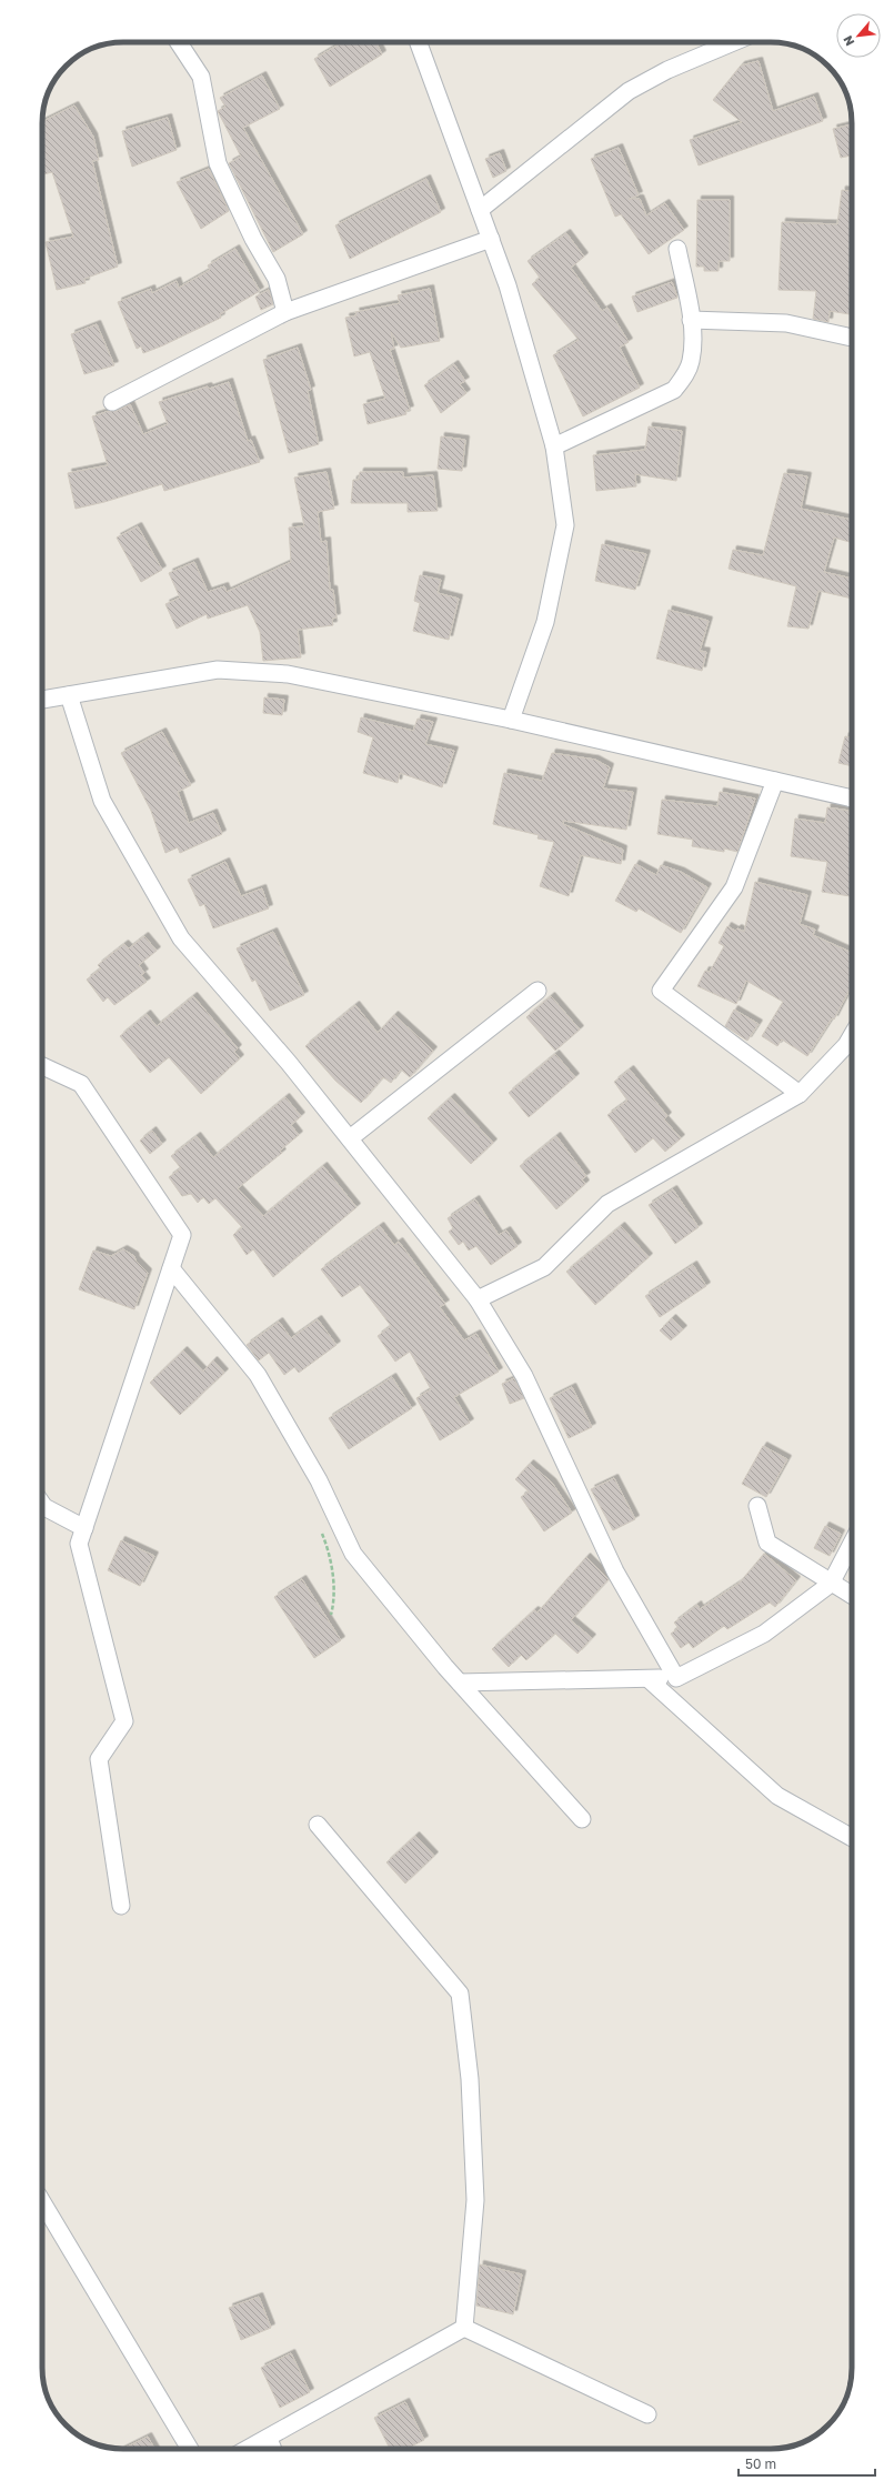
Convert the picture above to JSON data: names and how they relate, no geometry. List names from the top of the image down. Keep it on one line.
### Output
{"scale_bar":"50 m","north":"bottom left"}
